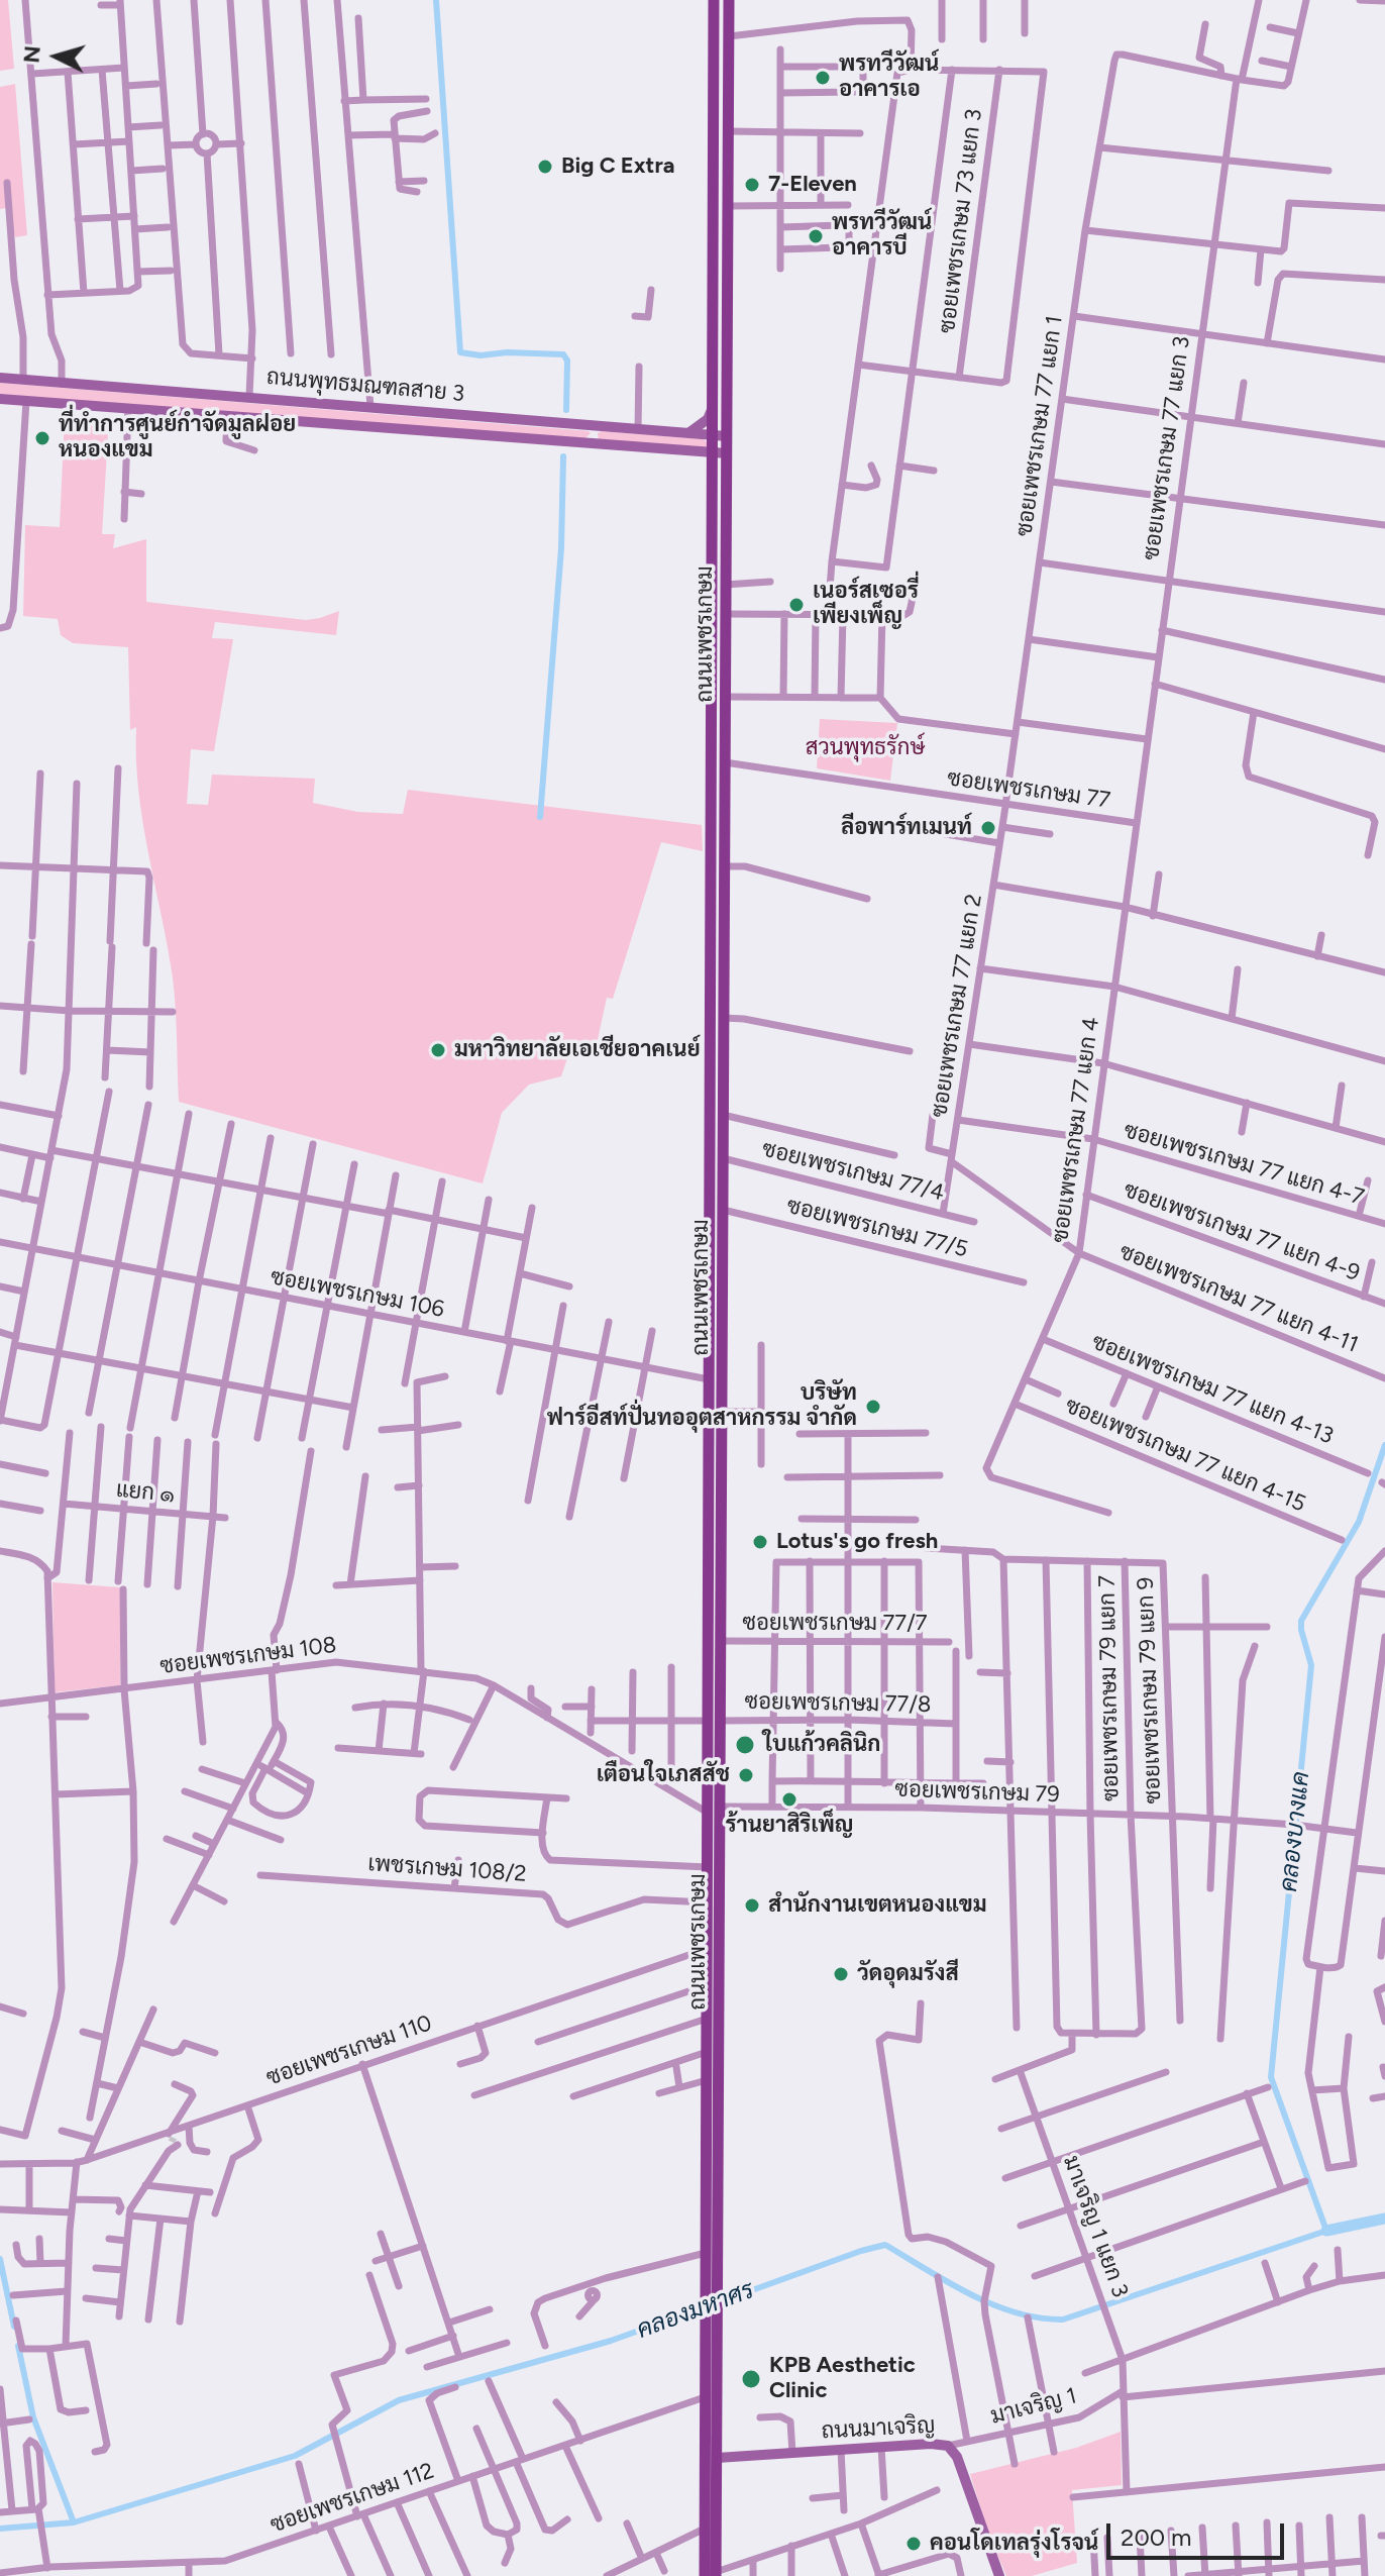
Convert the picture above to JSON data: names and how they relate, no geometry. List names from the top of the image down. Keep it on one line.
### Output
{"streets":{"main road":["ถนนพุทธมณฑลสาย 3","ถนนเพชรเกษม","ถนนมาเจริญ"],"street":["ซอยเพชรเกษม 73 แยก 3","ซอยเพชรเกษม 77 แยก 1","ซอยเพชรเกษม 77 แยก 3","ซอยเพชรเกษม 77","ซอยเพชรเกษม 77 แยก 2","ซอยเพชรเกษม 77 แยก 4","ซอยเพชรเกษม 77 แยก 4-7","ซอยเพชรเกษม 77/4","ซอยเพชรเกษม 77/5","ซอยเพชรเกษม 77 แยก 4-9","ซอยเพชรเกษม 106","ซอยเพชรเกษม 77 แยก 4-11","ซอยเพชรเกษม 77 แยก 4-13","ซอยเพชรเกษม 77 แยก 4-15","แยก ๑","ซอยเพชรเกษม 77/7","ซอยเพชรเกษม 108","ซอยเพชรเกษม 79 แยก 7","ซอยเพชรเกษม 79 แยก 9","ซอยเพชรเกษม 77/8","ซอยเพชรเกษม 79","เพชรเกษม 108/2","ซอยเพชรเกษม 110","มาเจริญ 1 แยก 3","มาเจริญ 1","ซอยเพชรเกษม 112"]},"crossings":[["ถนนพุทธมณฑลสาย 3","ถนนเพชรเกษม"],["ซอยเพชรเกษม 77 แยก 1","ซอยเพชรเกษม 77"],["ซอยเพชรเกษม 77 แยก 1","ซอยเพชรเกษม 77 แยก 2"],["ซอยเพชรเกษม 77 แยก 3","ซอยเพชรเกษม 77"],["ซอยเพชรเกษม 77 แยก 3","ซอยเพชรเกษม 77 แยก 4"],["ถนนเพชรเกษม","ซอยเพชรเกษม 77"],["ถนนเพชรเกษม","ซอยเพชรเกษม 77/4"],["ถนนเพชรเกษม","ซอยเพชรเกษม 77/5"],["ถนนเพชรเกษม","ซอยเพชรเกษม 106"],["ถนนเพชรเกษม","ซอยเพชรเกษม 77/7"],["ถนนเพชรเกษม","ซอยเพชรเกษม 108"],["ถนนเพชรเกษม","ซอยเพชรเกษม 77/8"],["ถนนเพชรเกษม","ซอยเพชรเกษม 79"],["ถนนเพชรเกษม","เพชรเกษม 108/2"],["ถนนเพชรเกษม","ซอยเพชรเกษม 110"],["ถนนเพชรเกษม","ถนนมาเจริญ"],["ถนนเพชรเกษม","ซอยเพชรเกษม 112"],["ซอยเพชรเกษม 77","ซอยเพชรเกษม 77 แยก 2"],["ซอยเพชรเกษม 77","ซอยเพชรเกษม 77 แยก 4"],["ซอยเพชรเกษม 77 แยก 2","ซอยเพชรเกษม 77 แยก 4-7"],["ซอยเพชรเกษม 77 แยก 2","ซอยเพชรเกษม 77/4"],["ซอยเพชรเกษม 77 แยก 2","ซอยเพชรเกษม 77 แยก 4-11"],["ซอยเพชรเกษม 77 แยก 4","ซอยเพชรเกษม 77 แยก 4-7"],["ซอยเพชรเกษม 77 แยก 4","ซอยเพชรเกษม 77 แยก 4-9"],["ซอยเพชรเกษม 77 แยก 4","ซอยเพชรเกษม 77 แยก 4-11"],["ซอยเพชรเกษม 77 แยก 4","ซอยเพชรเกษม 77 แยก 4-13"],["ซอยเพชรเกษม 77 แยก 4","ซอยเพชรเกษม 77 แยก 4-15"],["ซอยเพชรเกษม 108","ซอยเพชรเกษม 79"],["ซอยเพชรเกษม 79 แยก 7","ซอยเพชรเกษม 79 แยก 9"],["ซอยเพชรเกษม 79 แยก 7","ซอยเพชรเกษม 79"],["ซอยเพชรเกษม 79 แยก 9","ซอยเพชรเกษม 79"],["มาเจริญ 1 แยก 3","มาเจริญ 1"],["มาเจริญ 1","ถนนมาเจริญ"]],"water":["คลองบางแค","คลองมหาศร"],"parks":["สวนพุทธรักษ์"],"places":["พรทวีวัฒน์ อาคารเอ","Big C Extra","7-Eleven","พรทวีวัฒน์ อาคารบี","ที่ทำการศูนย์กำจัดมูลฝอย หนองแขม","เนอร์สเซอรี่ เพียงเพ็ญ","ลีอพาร์ทเมนท์","มหาวิทยาลัยเอเชียอาคเนย์","บริษัท ฟาร์อีสท์ปั่นทออุตสาหกรรม จำกัด","Lotus's go fresh","ใบแก้วคลินิก","เตือนใจเภสสัช","ร้านยาสิริเพ็ญ","สำนักงานเขตหนองแขม","วัดอุดมรังสี","KPB Aesthetic Clinic","คอนโดเทลรุ่งโรจน์"],"scale_bar":"200 m","north":"left"}
